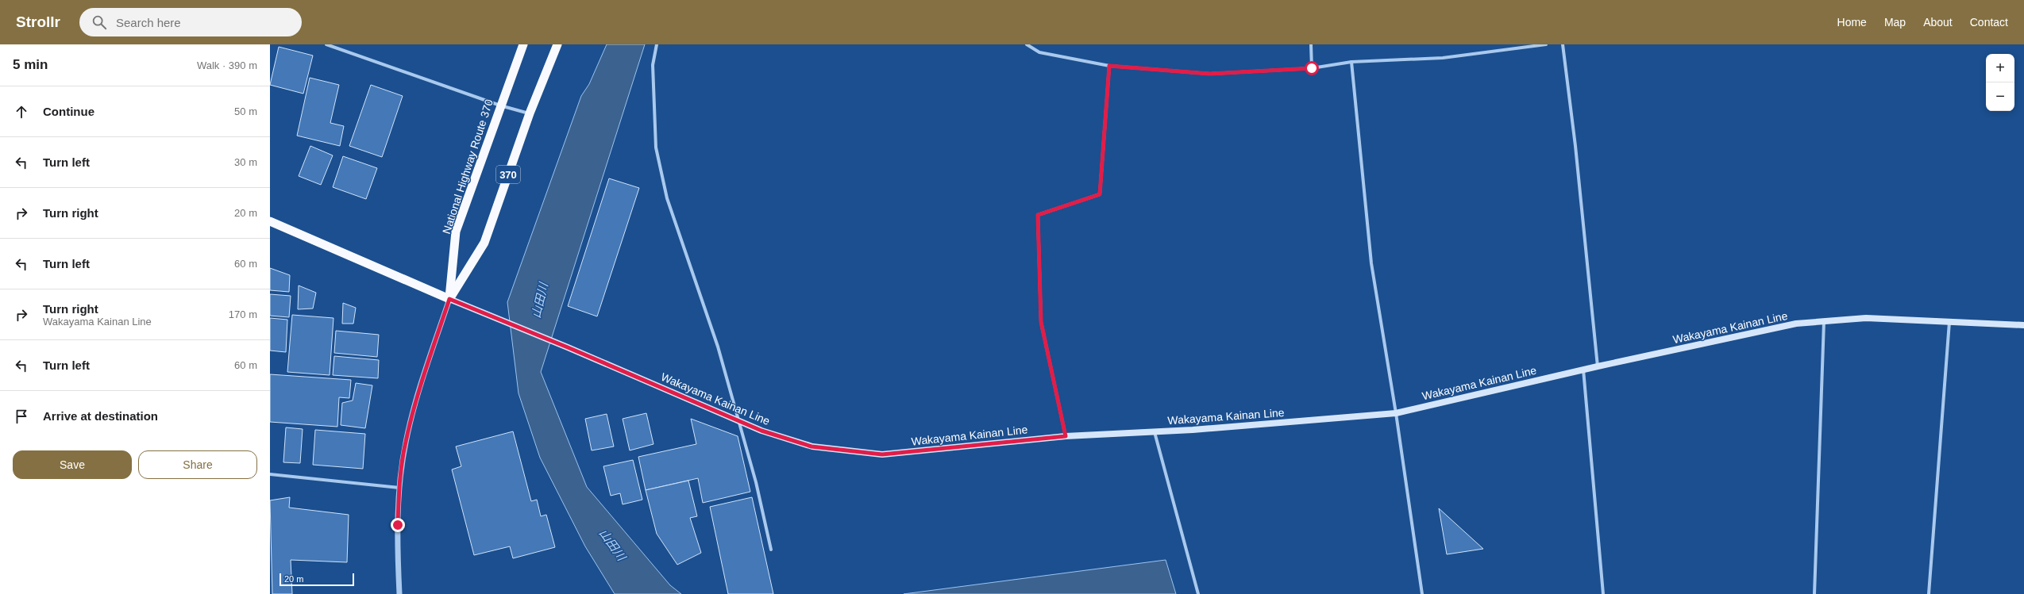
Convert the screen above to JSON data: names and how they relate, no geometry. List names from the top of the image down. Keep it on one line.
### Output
{"streets":{"highway":["National Highway Route 370","370"],"main road":["Wakayama Kainan Line"]},"crossings":[["National Highway Route 370","370"],["National Highway Route 370","Wakayama Kainan Line"],["370","Wakayama Kainan Line"]],"water":["山田川"],"scale_bar":"20 m","page":{"header":"Strollr","search":"Search here","nav":["Home","Map","About","Contact"],"heading":["5 min","Walk · 390 m"],"map_buttons":["+","−"],"list":[["Continue","50 m"],["Turn left","30 m"],["Turn right","20 m"],["Turn left","60 m"],["Turn right","Wakayama Kainan Line","170 m"],["Turn left","60 m"],"Arrive at destination"],"buttons":["Save","Share"],"scale":"20 m"}}
